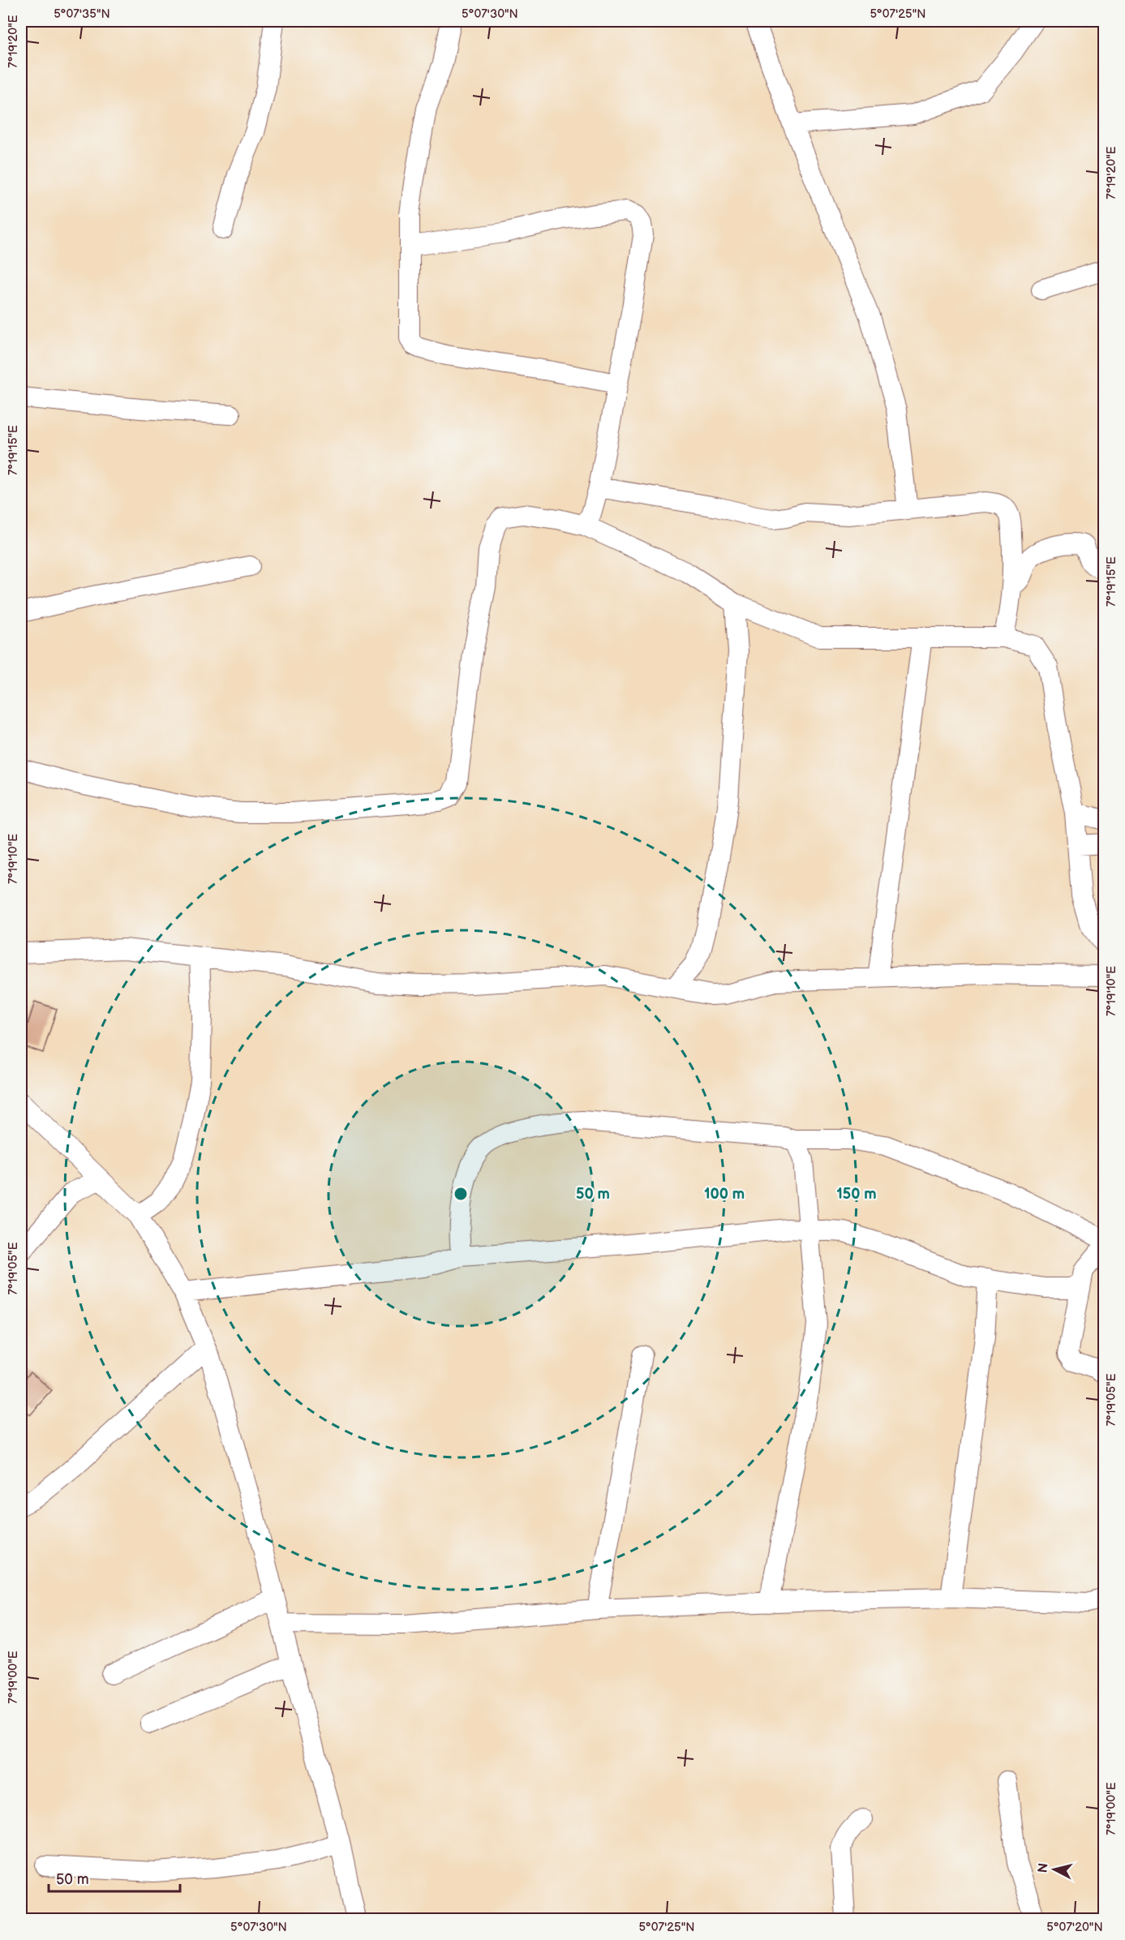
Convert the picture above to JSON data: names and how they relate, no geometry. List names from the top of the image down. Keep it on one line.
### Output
{"scale_bar":"50 m","north":"left","coordinates":["5°07'35\"N","5°07'30\"N","5°07'25\"N","7°19'20\"E","7°19'15\"E","7°19'10\"E","7°19'05\"E","7°19'00\"E","5°07'20\"N"],"rings":["50 m","100 m","150 m"]}
